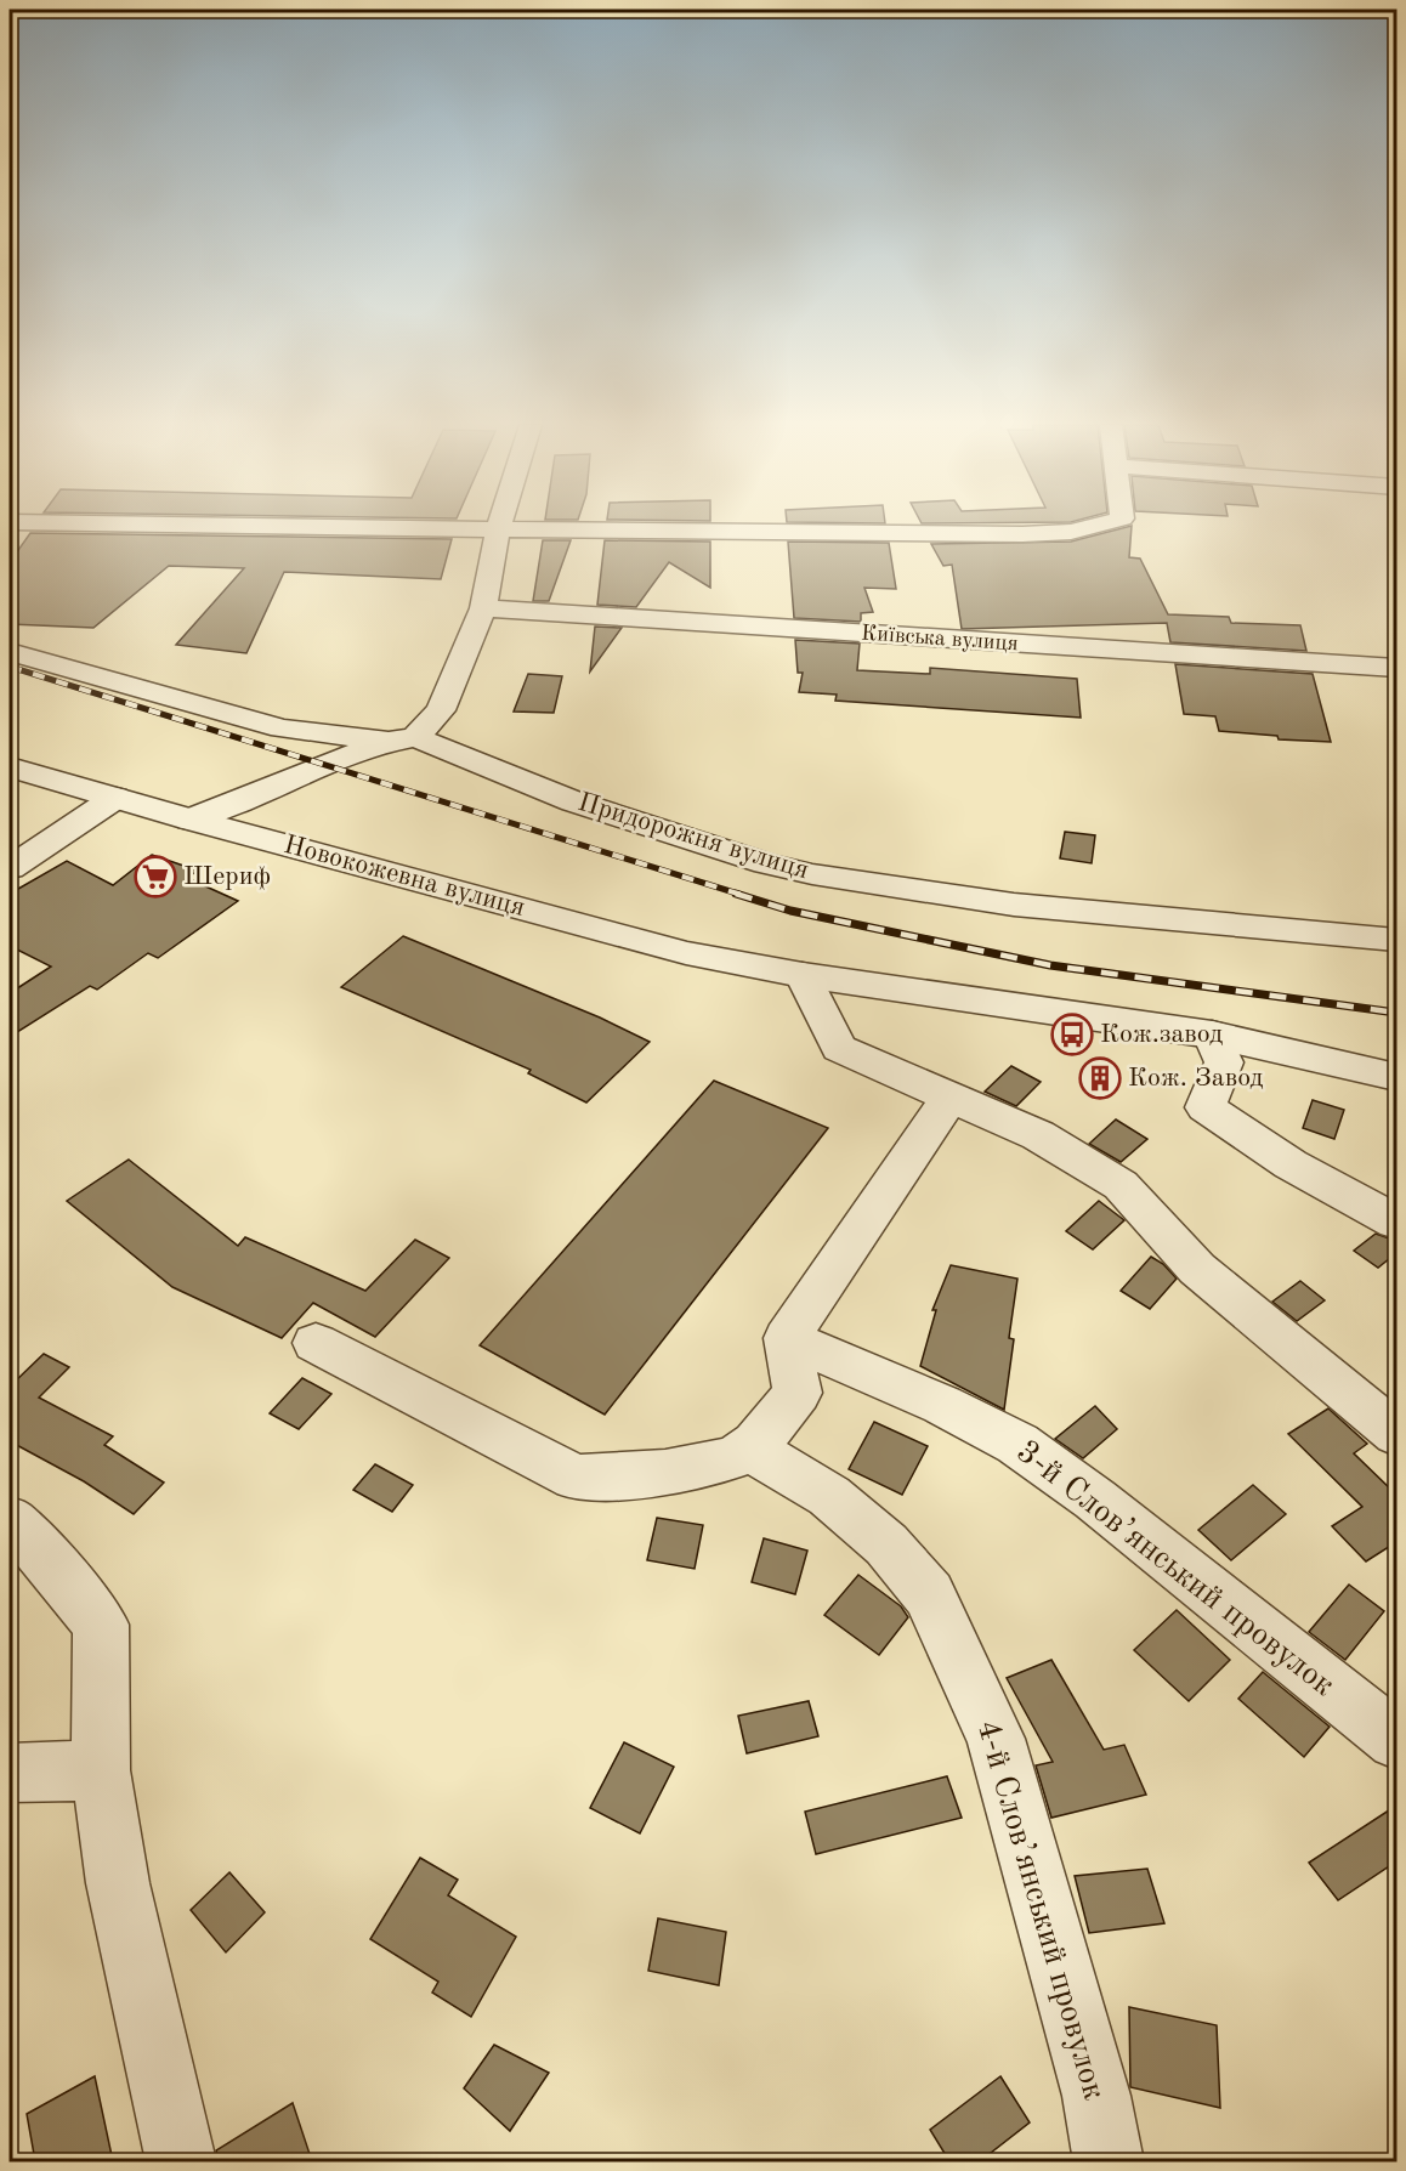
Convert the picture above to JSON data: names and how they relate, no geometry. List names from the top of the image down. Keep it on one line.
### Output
{"streets":{"street":["Київська вулиця","Придорожня вулиця","Новокожевна вулиця","3-й Слов’янський провулок","4-й Слов’янський провулок"]},"places":{"supermarket":["Шериф"],"bus stop":["Кож.завод"],"building":["Кож. Завод"]}}
